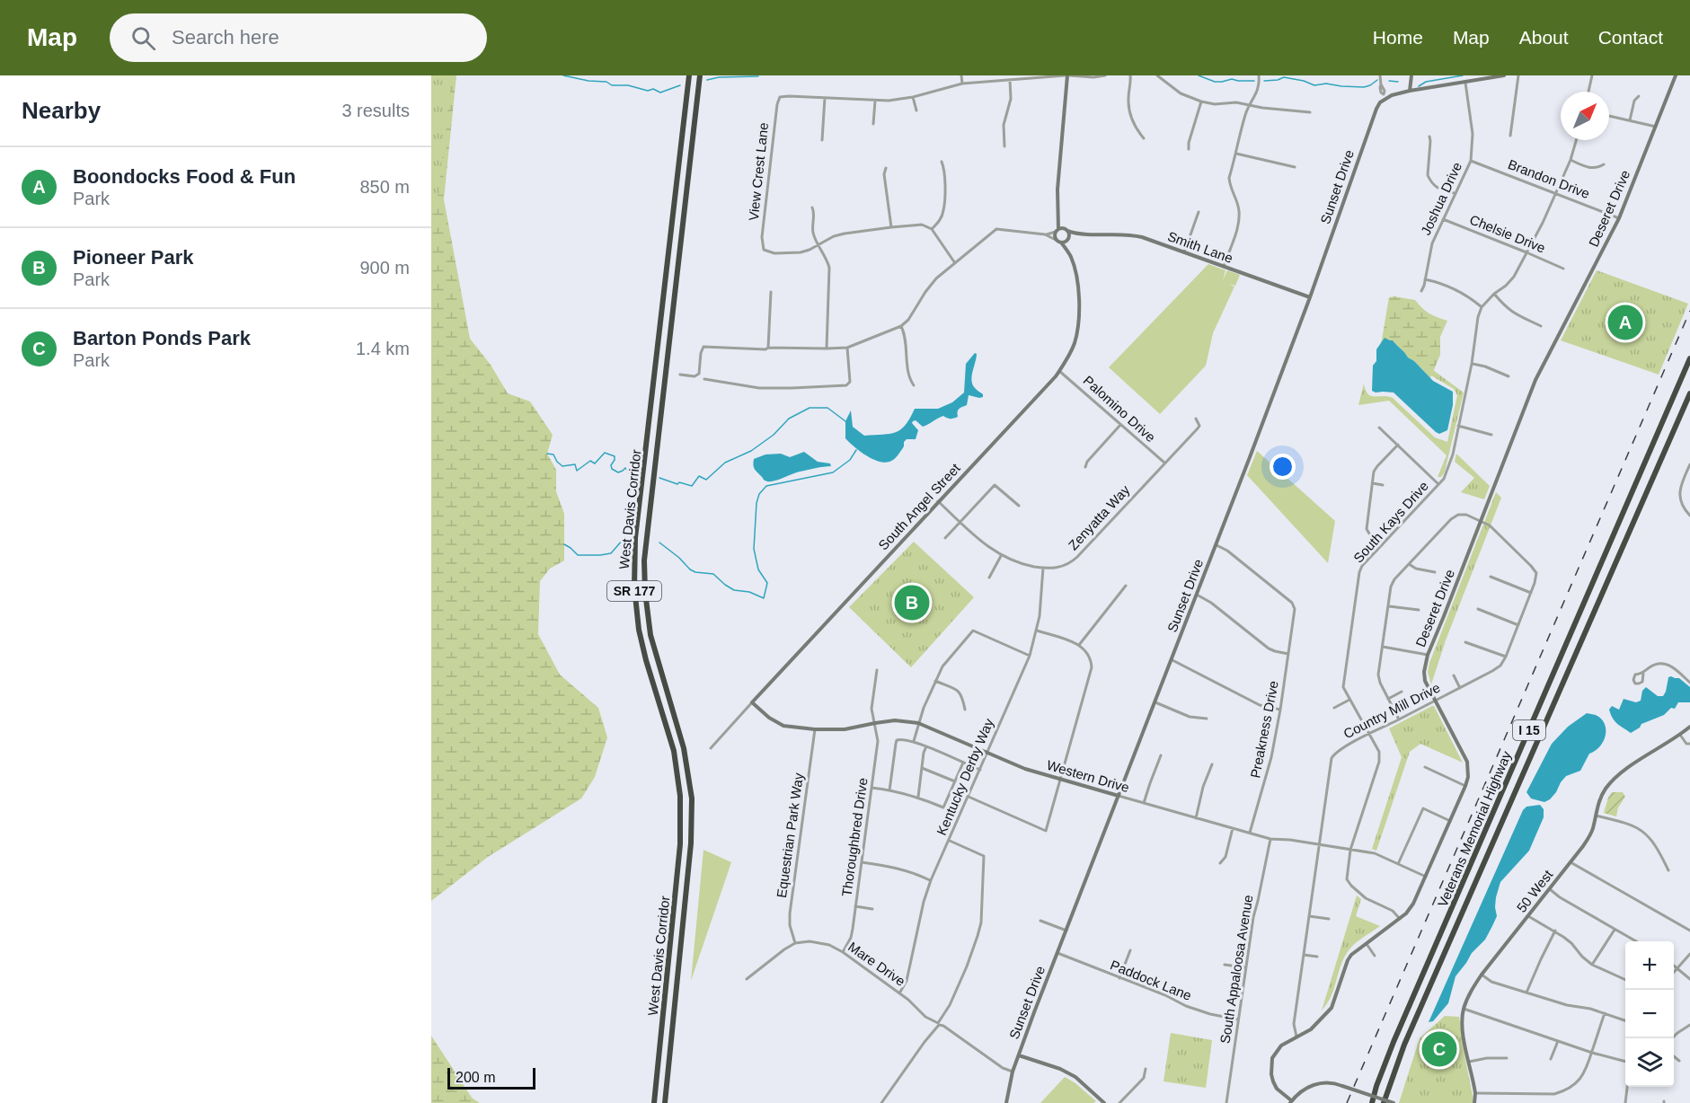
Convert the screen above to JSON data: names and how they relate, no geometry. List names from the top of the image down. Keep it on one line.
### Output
{"streets":{"highway":["West Davis Corridor","SR 177","I 15","Veterans Memorial Highway"],"street":["View Crest Lane","Brandon Drive","Sunset Drive","Joshua Drive","Deseret Drive","Chelsie Drive","Smith Lane","Palomino Drive","South Angel Street","Zenyatta Way","South Kays Drive","Country Mill Drive","Preakness Drive","Western Drive","Kentucky Derby Way","Equestrian Park Way","Thoroughbred Drive","50 West","Mare Drive","South Appaloosa Avenue","Paddock Lane"]},"crossings":[["Brandon Drive","Joshua Drive"],["Brandon Drive","Deseret Drive"],["Sunset Drive","Smith Lane"],["Sunset Drive","Preakness Drive"],["Sunset Drive","Western Drive"],["Sunset Drive","Mare Drive"],["Sunset Drive","Paddock Lane"],["Joshua Drive","Chelsie Drive"],["Deseret Drive","South Kays Drive"],["Deseret Drive","Country Mill Drive"],["Deseret Drive","Western Drive"],["Smith Lane","South Angel Street"],["Palomino Drive","South Angel Street"],["Palomino Drive","Zenyatta Way"],["South Angel Street","Zenyatta Way"],["South Angel Street","Western Drive"],["Zenyatta Way","Kentucky Derby Way"],["South Kays Drive","Country Mill Drive"],["South Kays Drive","Western Drive"],["Country Mill Drive","Western Drive"],["Preakness Drive","Western Drive"],["Western Drive","Kentucky Derby Way"],["Western Drive","Equestrian Park Way"],["Western Drive","Thoroughbred Drive"],["Western Drive","South Appaloosa Avenue"],["Kentucky Derby Way","Mare Drive"],["Equestrian Park Way","Mare Drive"],["Thoroughbred Drive","Mare Drive"],["South Appaloosa Avenue","Paddock Lane"]],"scale_bar":"200 m","north":"top right","page":{"header":"Map","search":"Search here","nav":["Home","Map","About","Contact"],"heading":["Nearby","3 results"],"list":[{"mark":"A","name":"Boondocks Food & Fun","note":"Park","value":"850 m"},{"mark":"B","name":"Pioneer Park","note":"Park","value":"900 m"},{"mark":"C","name":"Barton Ponds Park","note":"Park","value":"1.4 km"}],"pins":["A","B","C"],"map_buttons":["+","−"],"scale":"200 m"}}
